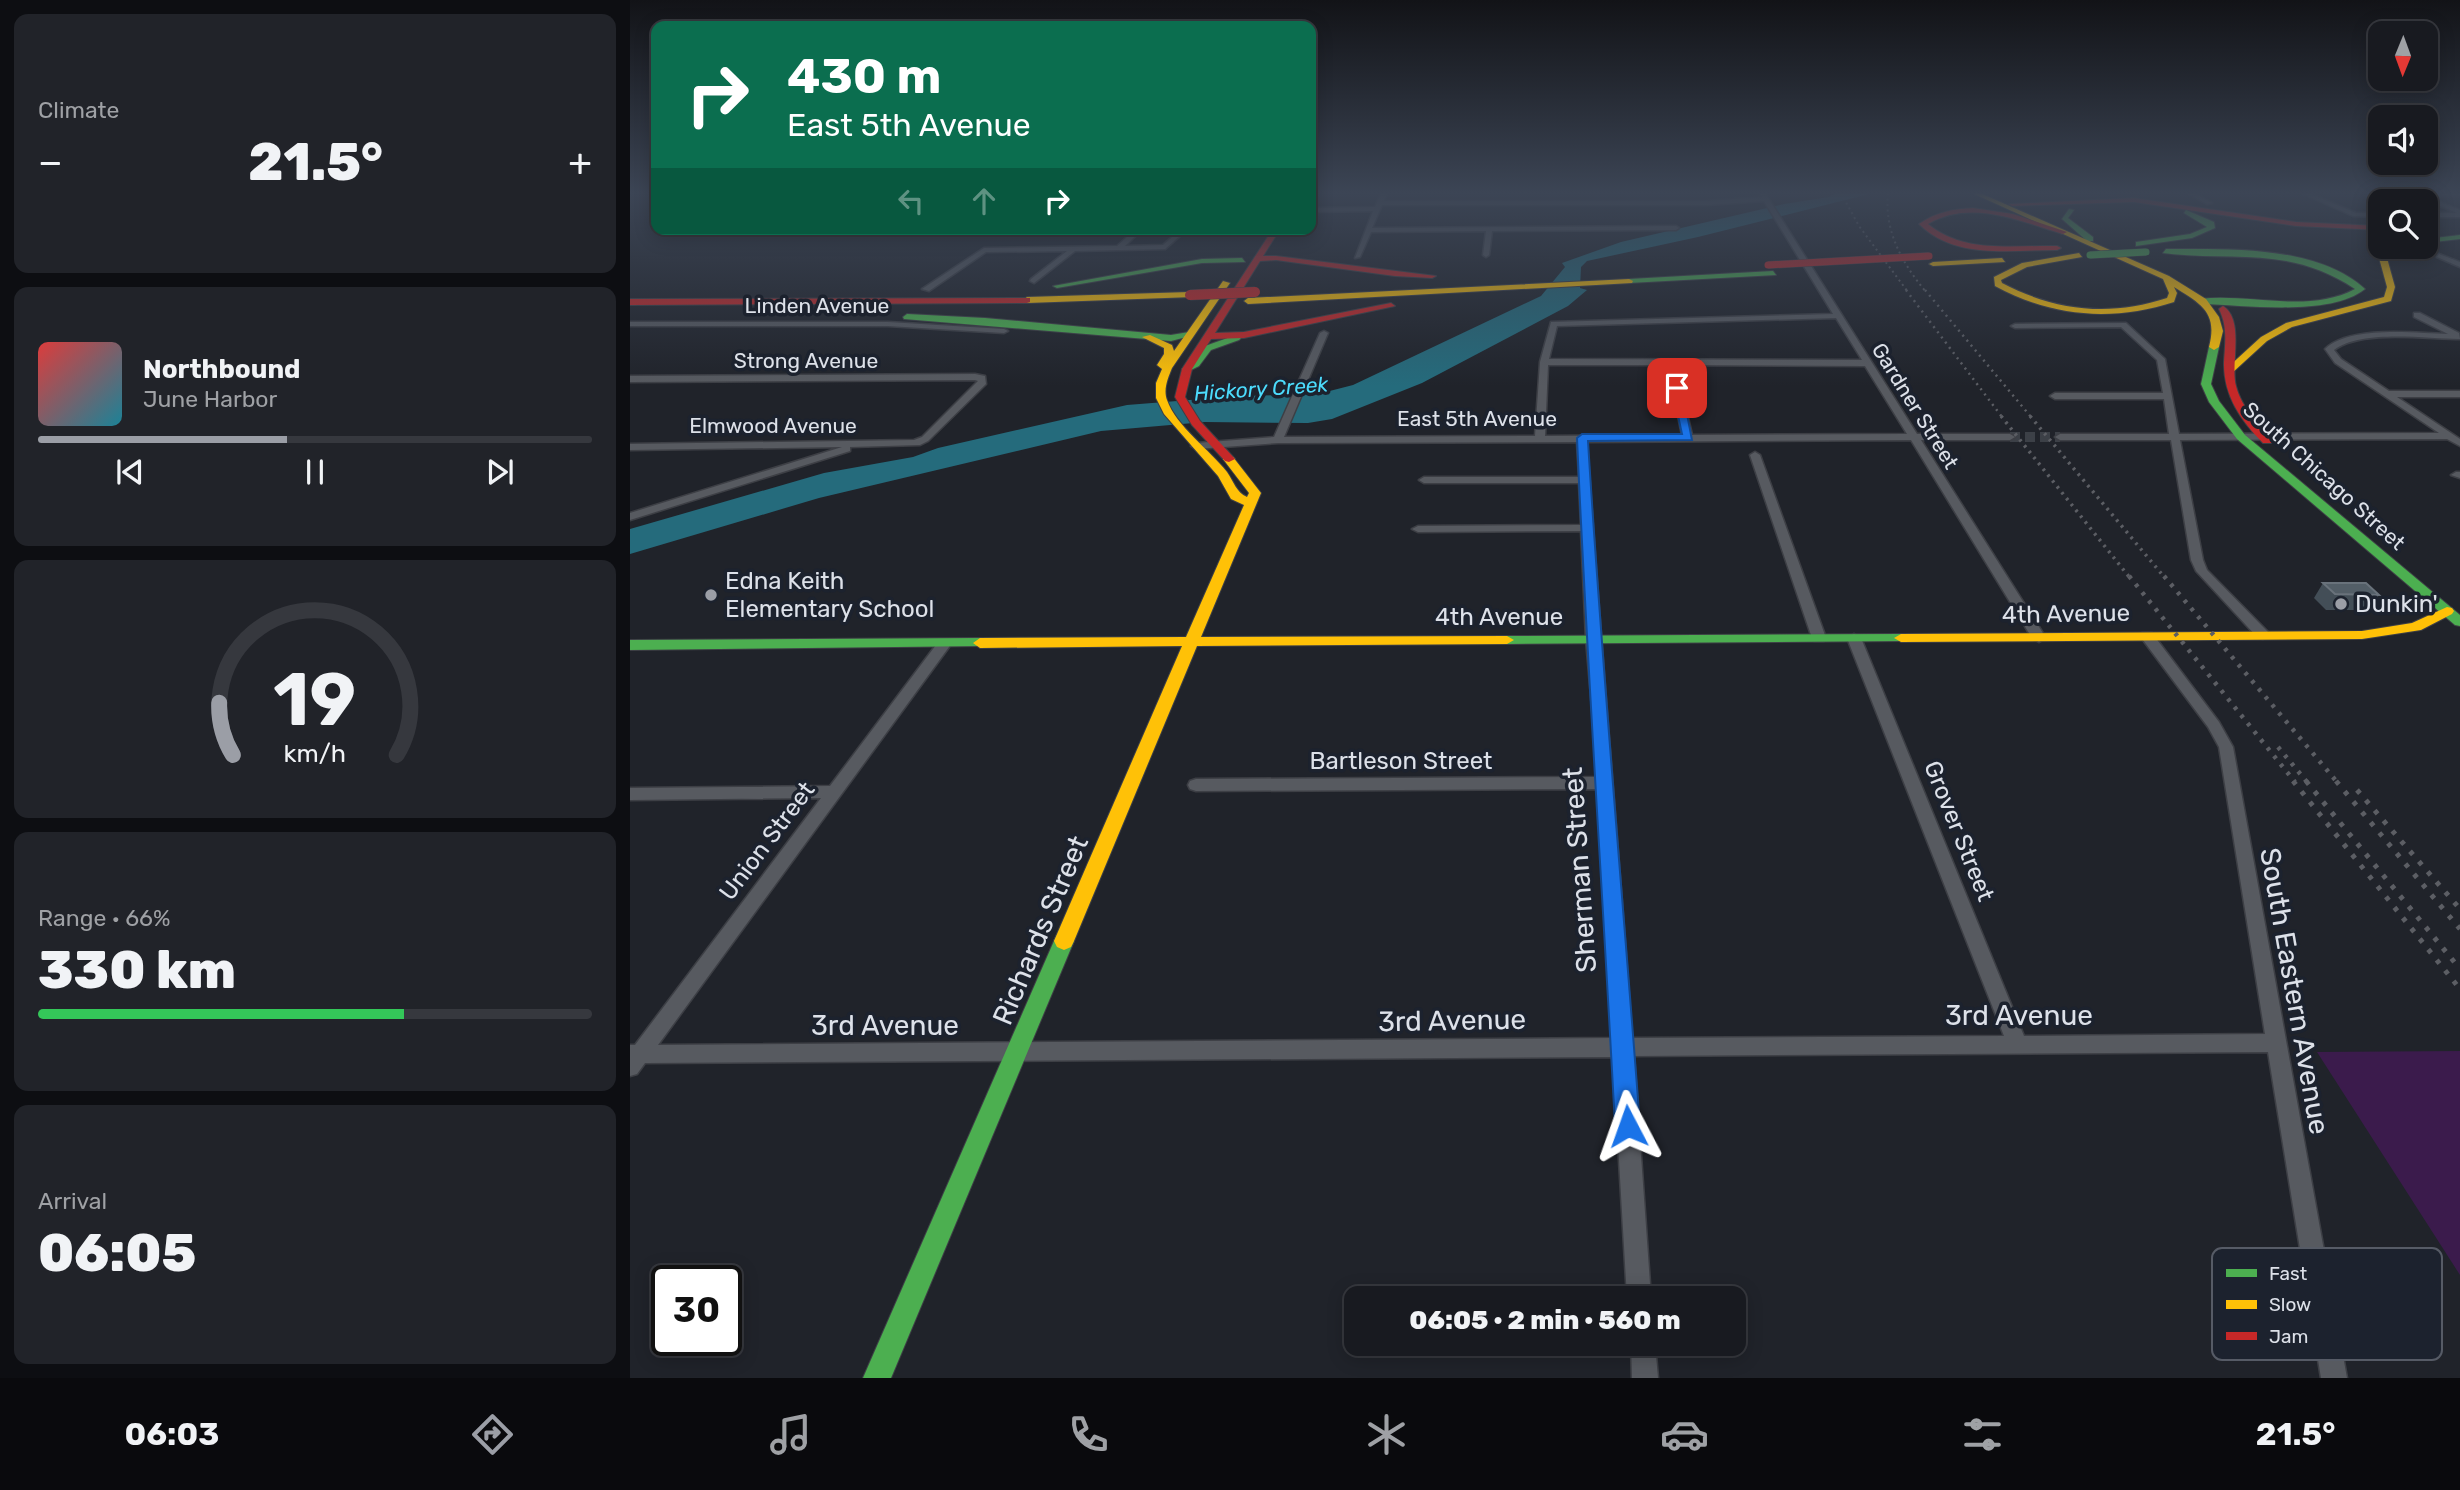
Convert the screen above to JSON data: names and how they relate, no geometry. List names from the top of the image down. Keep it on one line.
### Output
{"streets":{"main road":["South Chicago Street","4th Avenue","Richards Street"],"street":["Linden Avenue","Strong Avenue","Gardner Street","East 5th Avenue","Elmwood Avenue","Bartleson Street","Grover Street","Union Street","Sherman Street","South Eastern Avenue","3rd Avenue"]},"crossings":[["Strong Avenue","Elmwood Avenue"],["Gardner Street","East 5th Avenue"],["Gardner Street","4th Avenue"],["East 5th Avenue","Sherman Street"],["South Chicago Street","4th Avenue"],["4th Avenue","Grover Street"],["4th Avenue","Union Street"],["4th Avenue","Sherman Street"],["4th Avenue","Richards Street"],["4th Avenue","South Eastern Avenue"],["Bartleson Street","Sherman Street"],["Grover Street","3rd Avenue"],["Union Street","3rd Avenue"],["Sherman Street","3rd Avenue"],["Richards Street","3rd Avenue"],["South Eastern Avenue","3rd Avenue"]],"water":["Hickory Creek"],"places":["Edna Keith Elementary School","Dunkin'"],"legend":["Fast","Slow","Jam"],"north":"bottom","page":{"tile":["Climate",["Range · 66%","330 km"],["Arrival","06:05"]],"turn":["430 m","East 5th Avenue"],"heat":["−","21.5°","+"],"song":["Northbound","June Harbor"],"limit":"30","trip":"06:05 · 2 min · 560 m","tabs":["06:03","21.5°"],"gauge":["19","km/h"]}}
